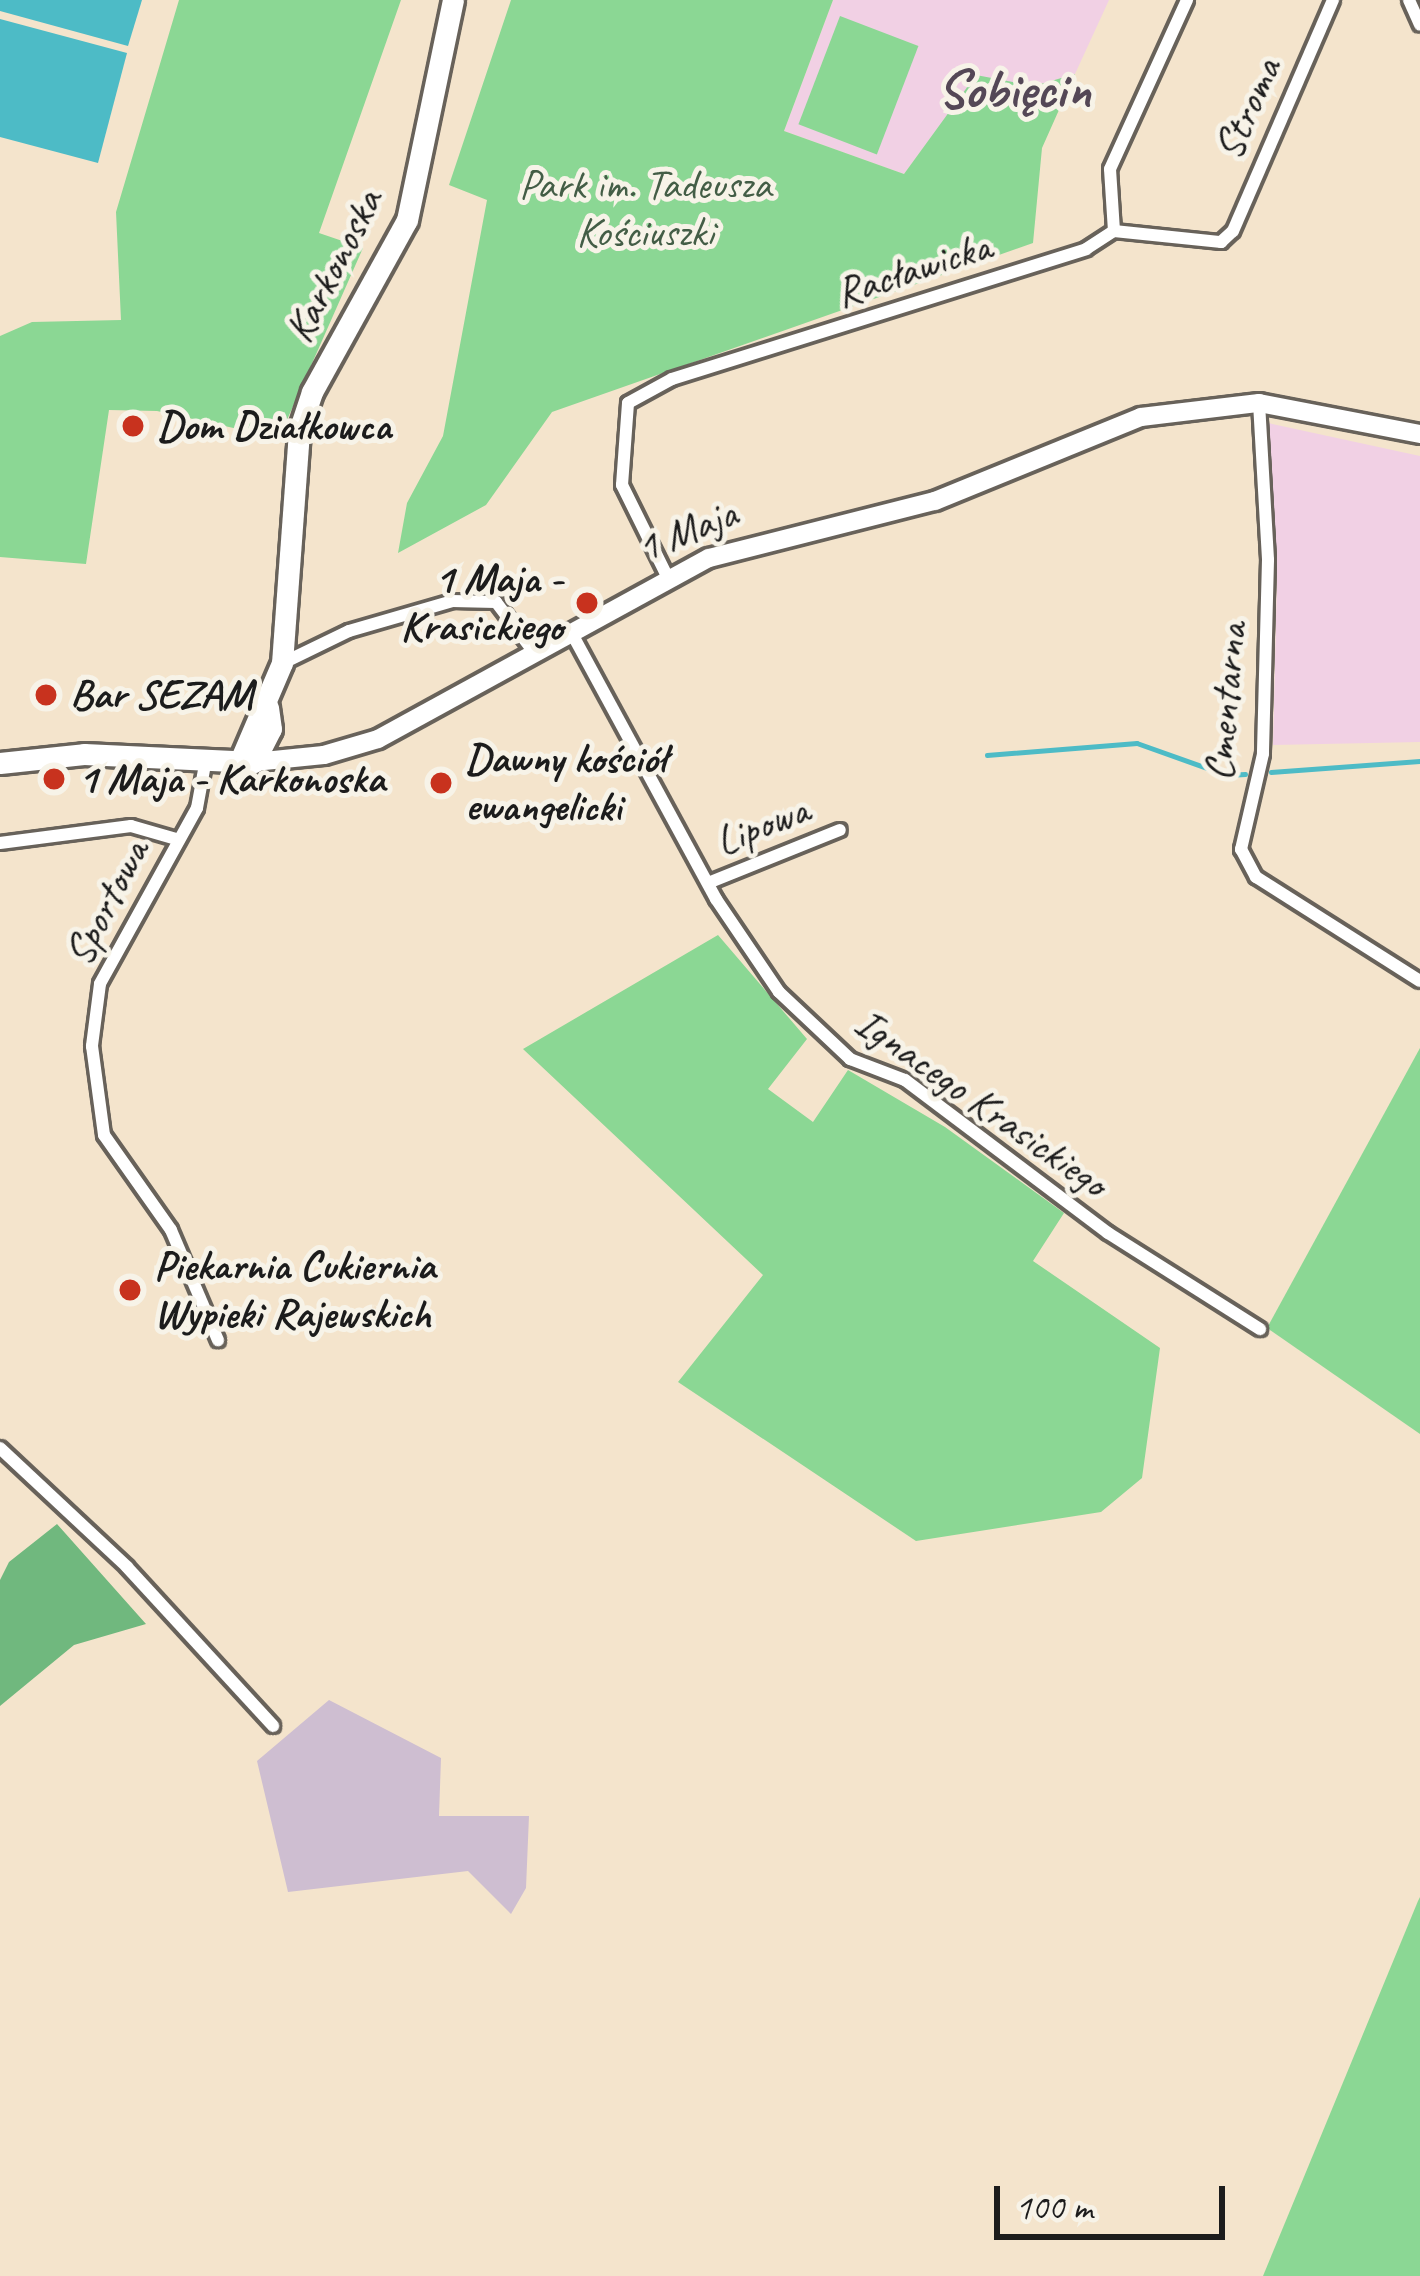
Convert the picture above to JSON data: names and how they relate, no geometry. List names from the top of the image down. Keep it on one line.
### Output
{"streets":{"main road":["Karkonoska","1 Maja"],"street":["Stroma","Racławicka","Cmentarna","Lipowa","Sportowa","Ignacego Krasickiego"]},"crossings":[["Stroma","Racławicka"],["Karkonoska","1 Maja"],["Racławicka","1 Maja"],["1 Maja","Cmentarna"],["1 Maja","Sportowa"],["1 Maja","Ignacego Krasickiego"],["Lipowa","Ignacego Krasickiego"]],"districts":["Sobięcin"],"parks":["Park im. Tadeusza Kościuszki"],"places":["Dom Działkowca","1 Maja - Krasickiego","Bar SEZAM","1 Maja - Karkonoska","Dawny kościół ewangelicki","Piekarnia Cukiernia Wypieki Rajewskich"],"scale_bar":"100 m"}
